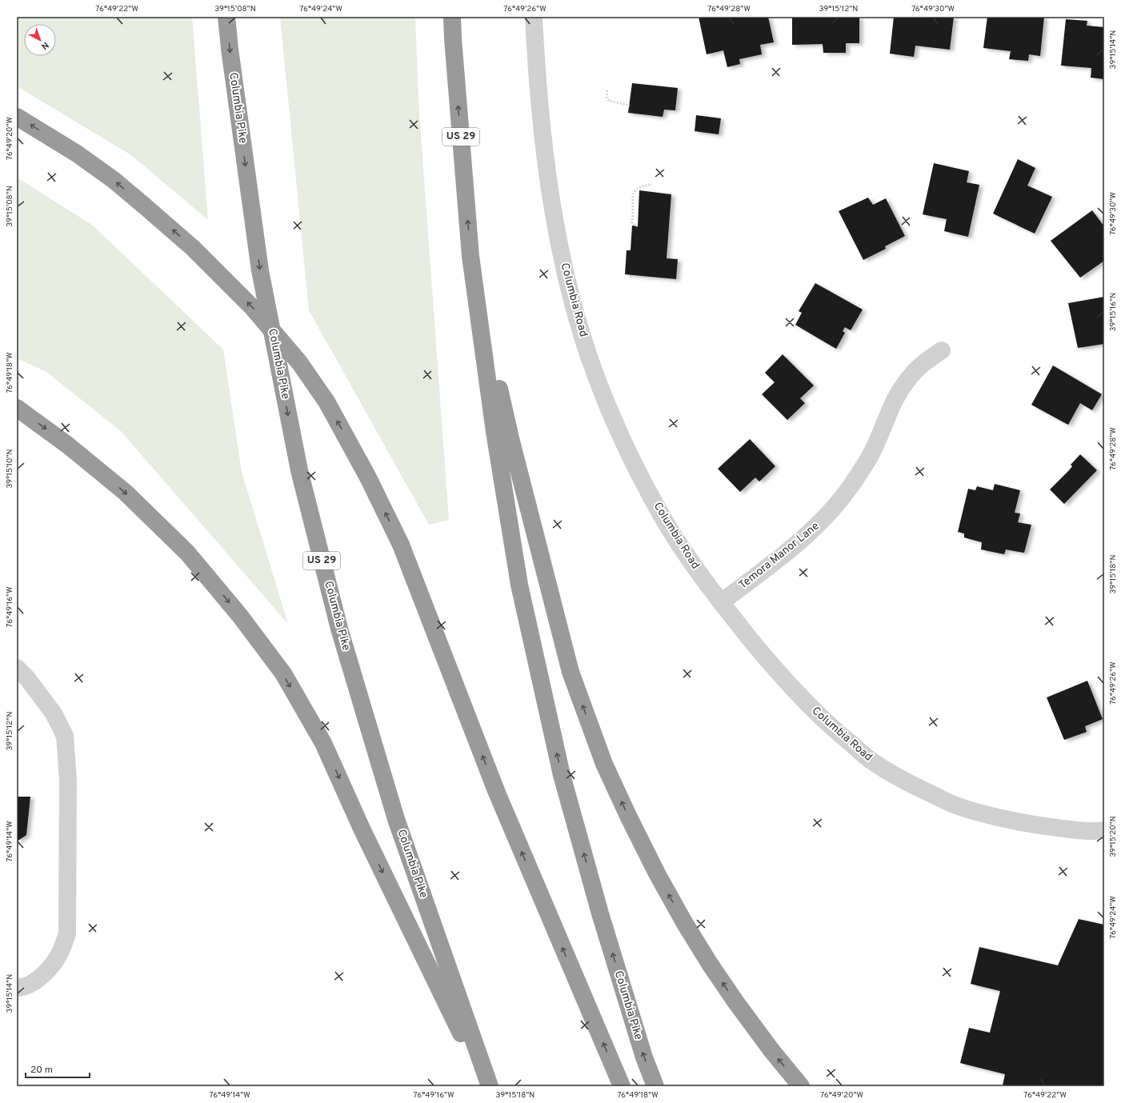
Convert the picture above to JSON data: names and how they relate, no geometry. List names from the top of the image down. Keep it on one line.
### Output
{"streets":{"highway":["Columbia Pike","US 29"],"street":["Columbia Road","Temora Manor Lane"]},"crossings":[["Columbia Road","Temora Manor Lane"]],"scale_bar":"20 m","north":"bottom right","coordinates":["76°49'22\"W","39°15'08\"N","76°49'24\"W","76°49'26\"W","76°49'28\"W","39°15'12\"N","76°49'30\"W","39°15'14\"N","76°49'20\"W","39°15'16\"N","76°49'18\"W","39°15'10\"N","39°15'18\"N","76°49'16\"W","39°15'20\"N","76°49'14\"W"]}
